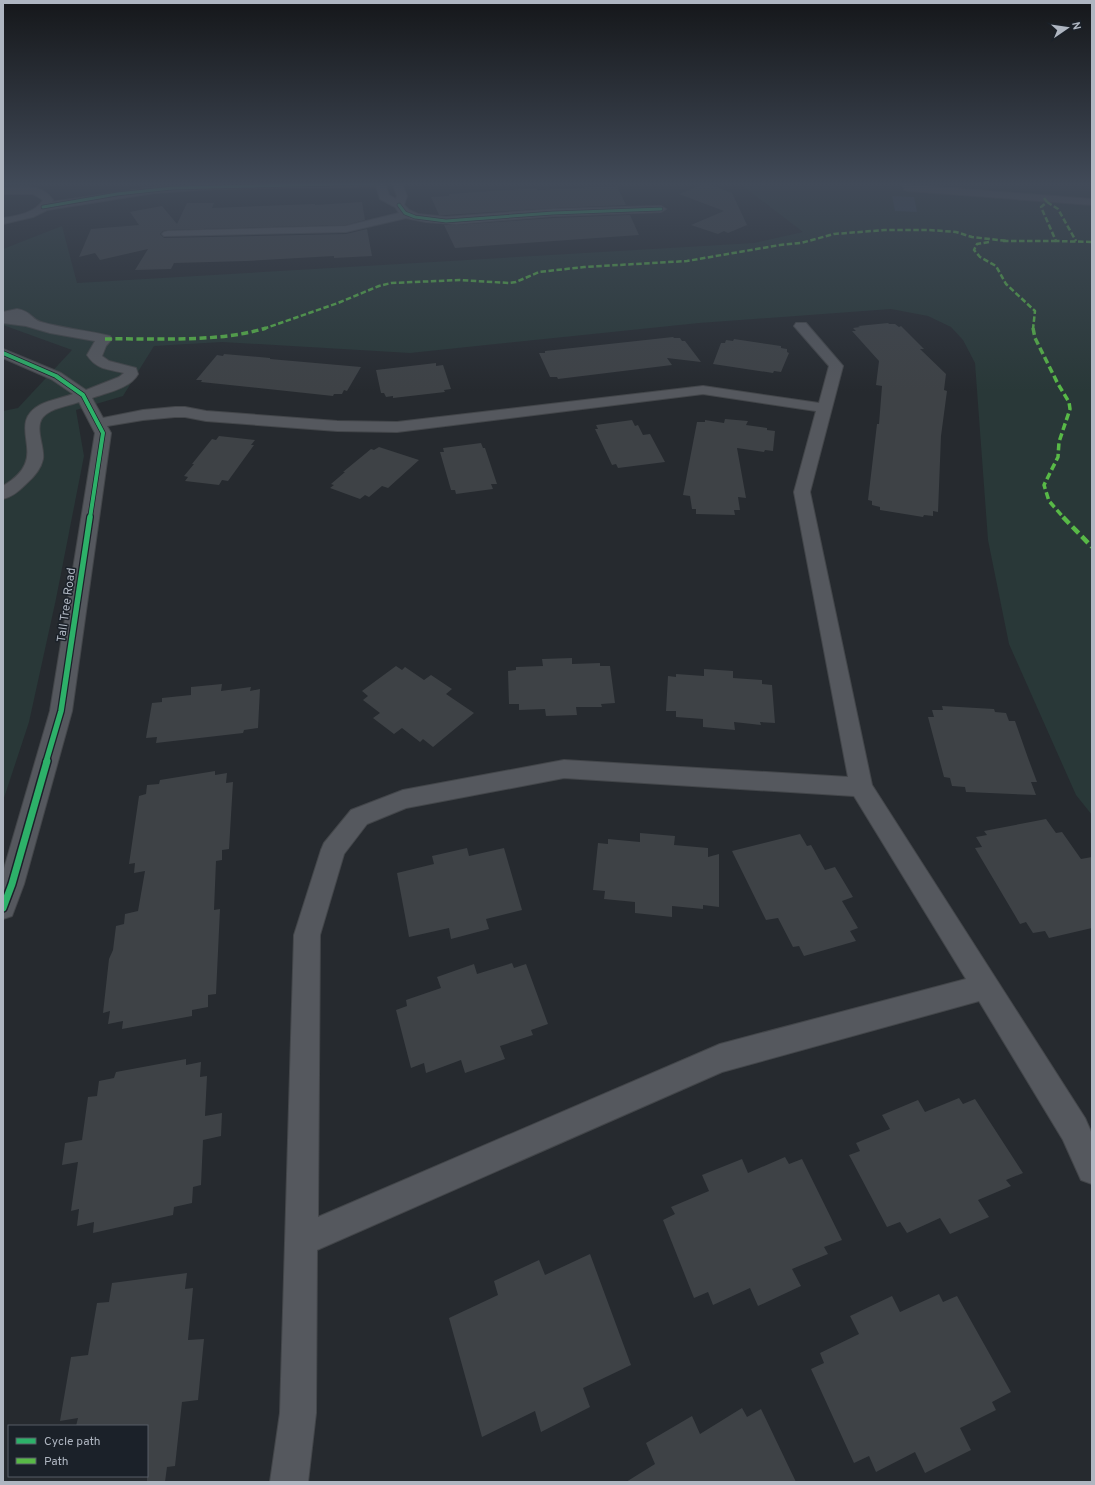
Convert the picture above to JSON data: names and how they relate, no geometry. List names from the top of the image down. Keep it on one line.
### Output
{"streets":{"street":["Tall Tree Road"]},"legend":["Cycle path","Path"],"north":"right"}
